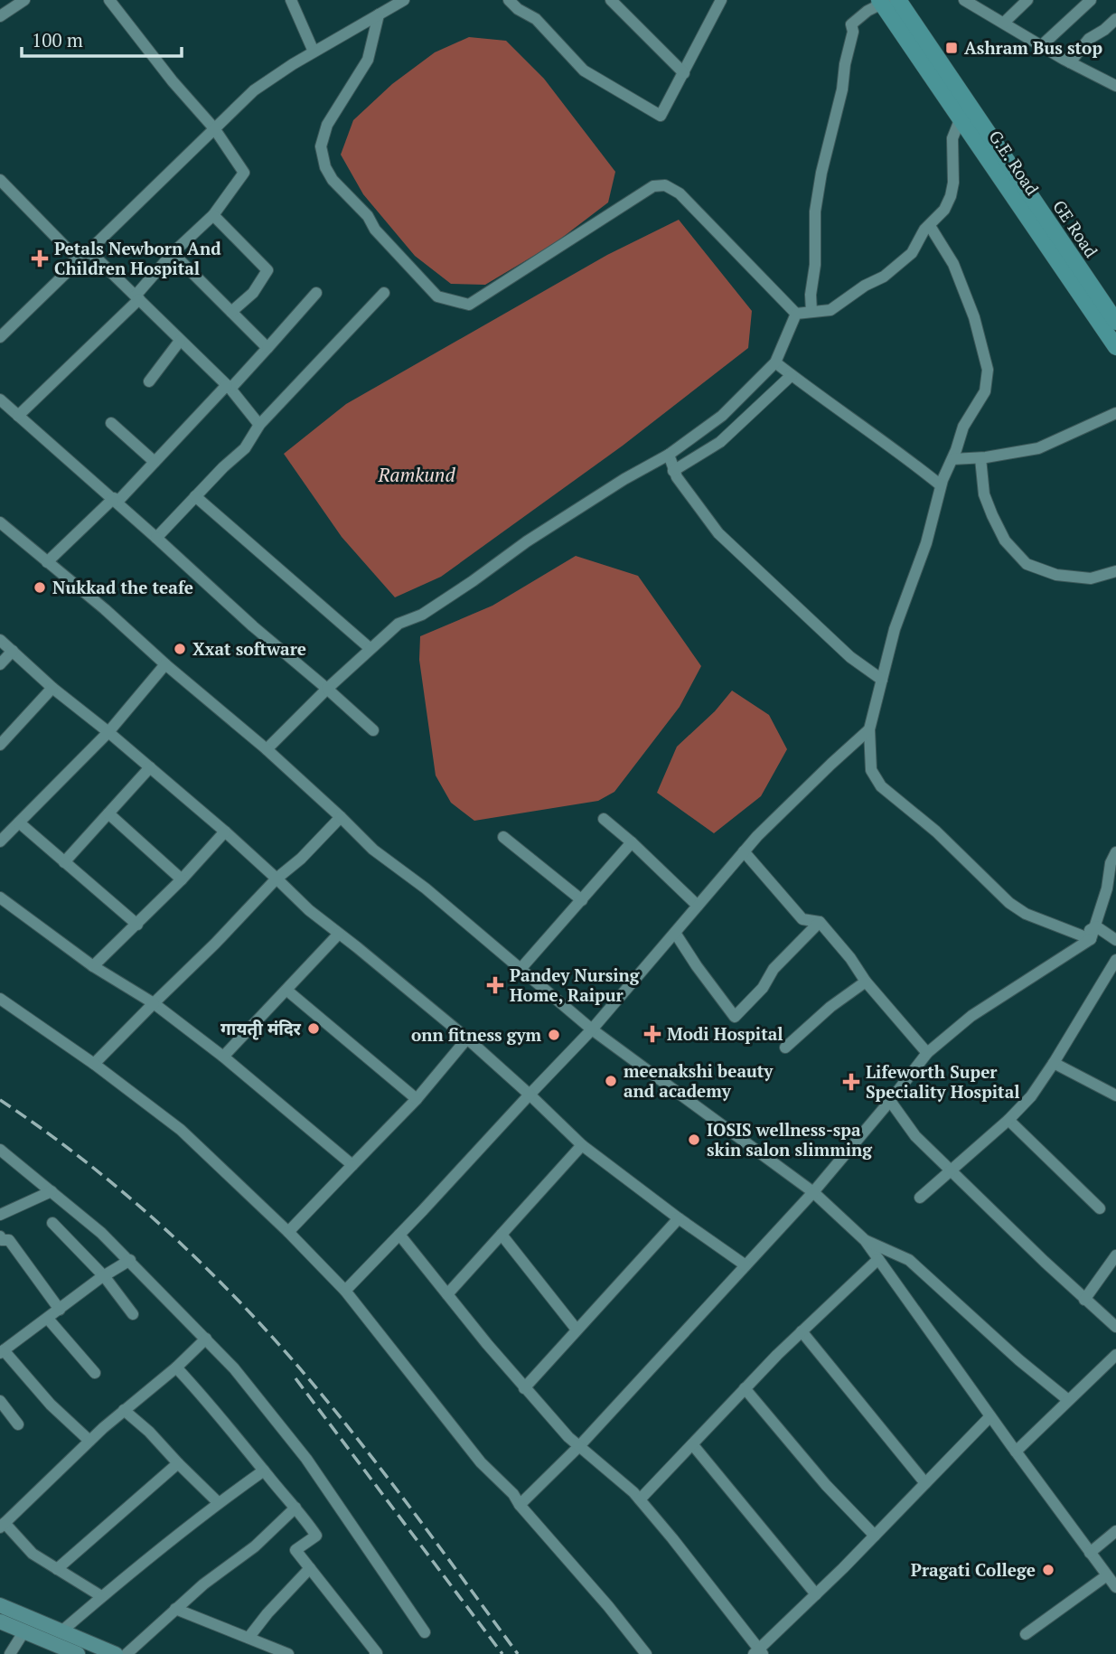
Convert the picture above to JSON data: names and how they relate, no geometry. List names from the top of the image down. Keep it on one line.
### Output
{"streets":{"main road":["G.E. Road","GE Road"]},"crossings":[["G.E. Road","GE Road"]],"water":["Ramkund"],"places":{"transit":["Ashram Bus stop"],"health":["Petals Newborn And Children Hospital","Pandey Nursing Home, Raipur","Modi Hospital","Lifeworth Super Speciality Hospital"],"other":["Nukkad the teafe","Xxat software","गायतृी मंदिर","onn fitness gym","meenakshi beauty and academy","IOSIS wellness-spa skin salon slimming","Pragati College"]},"scale_bar":"100 m"}
